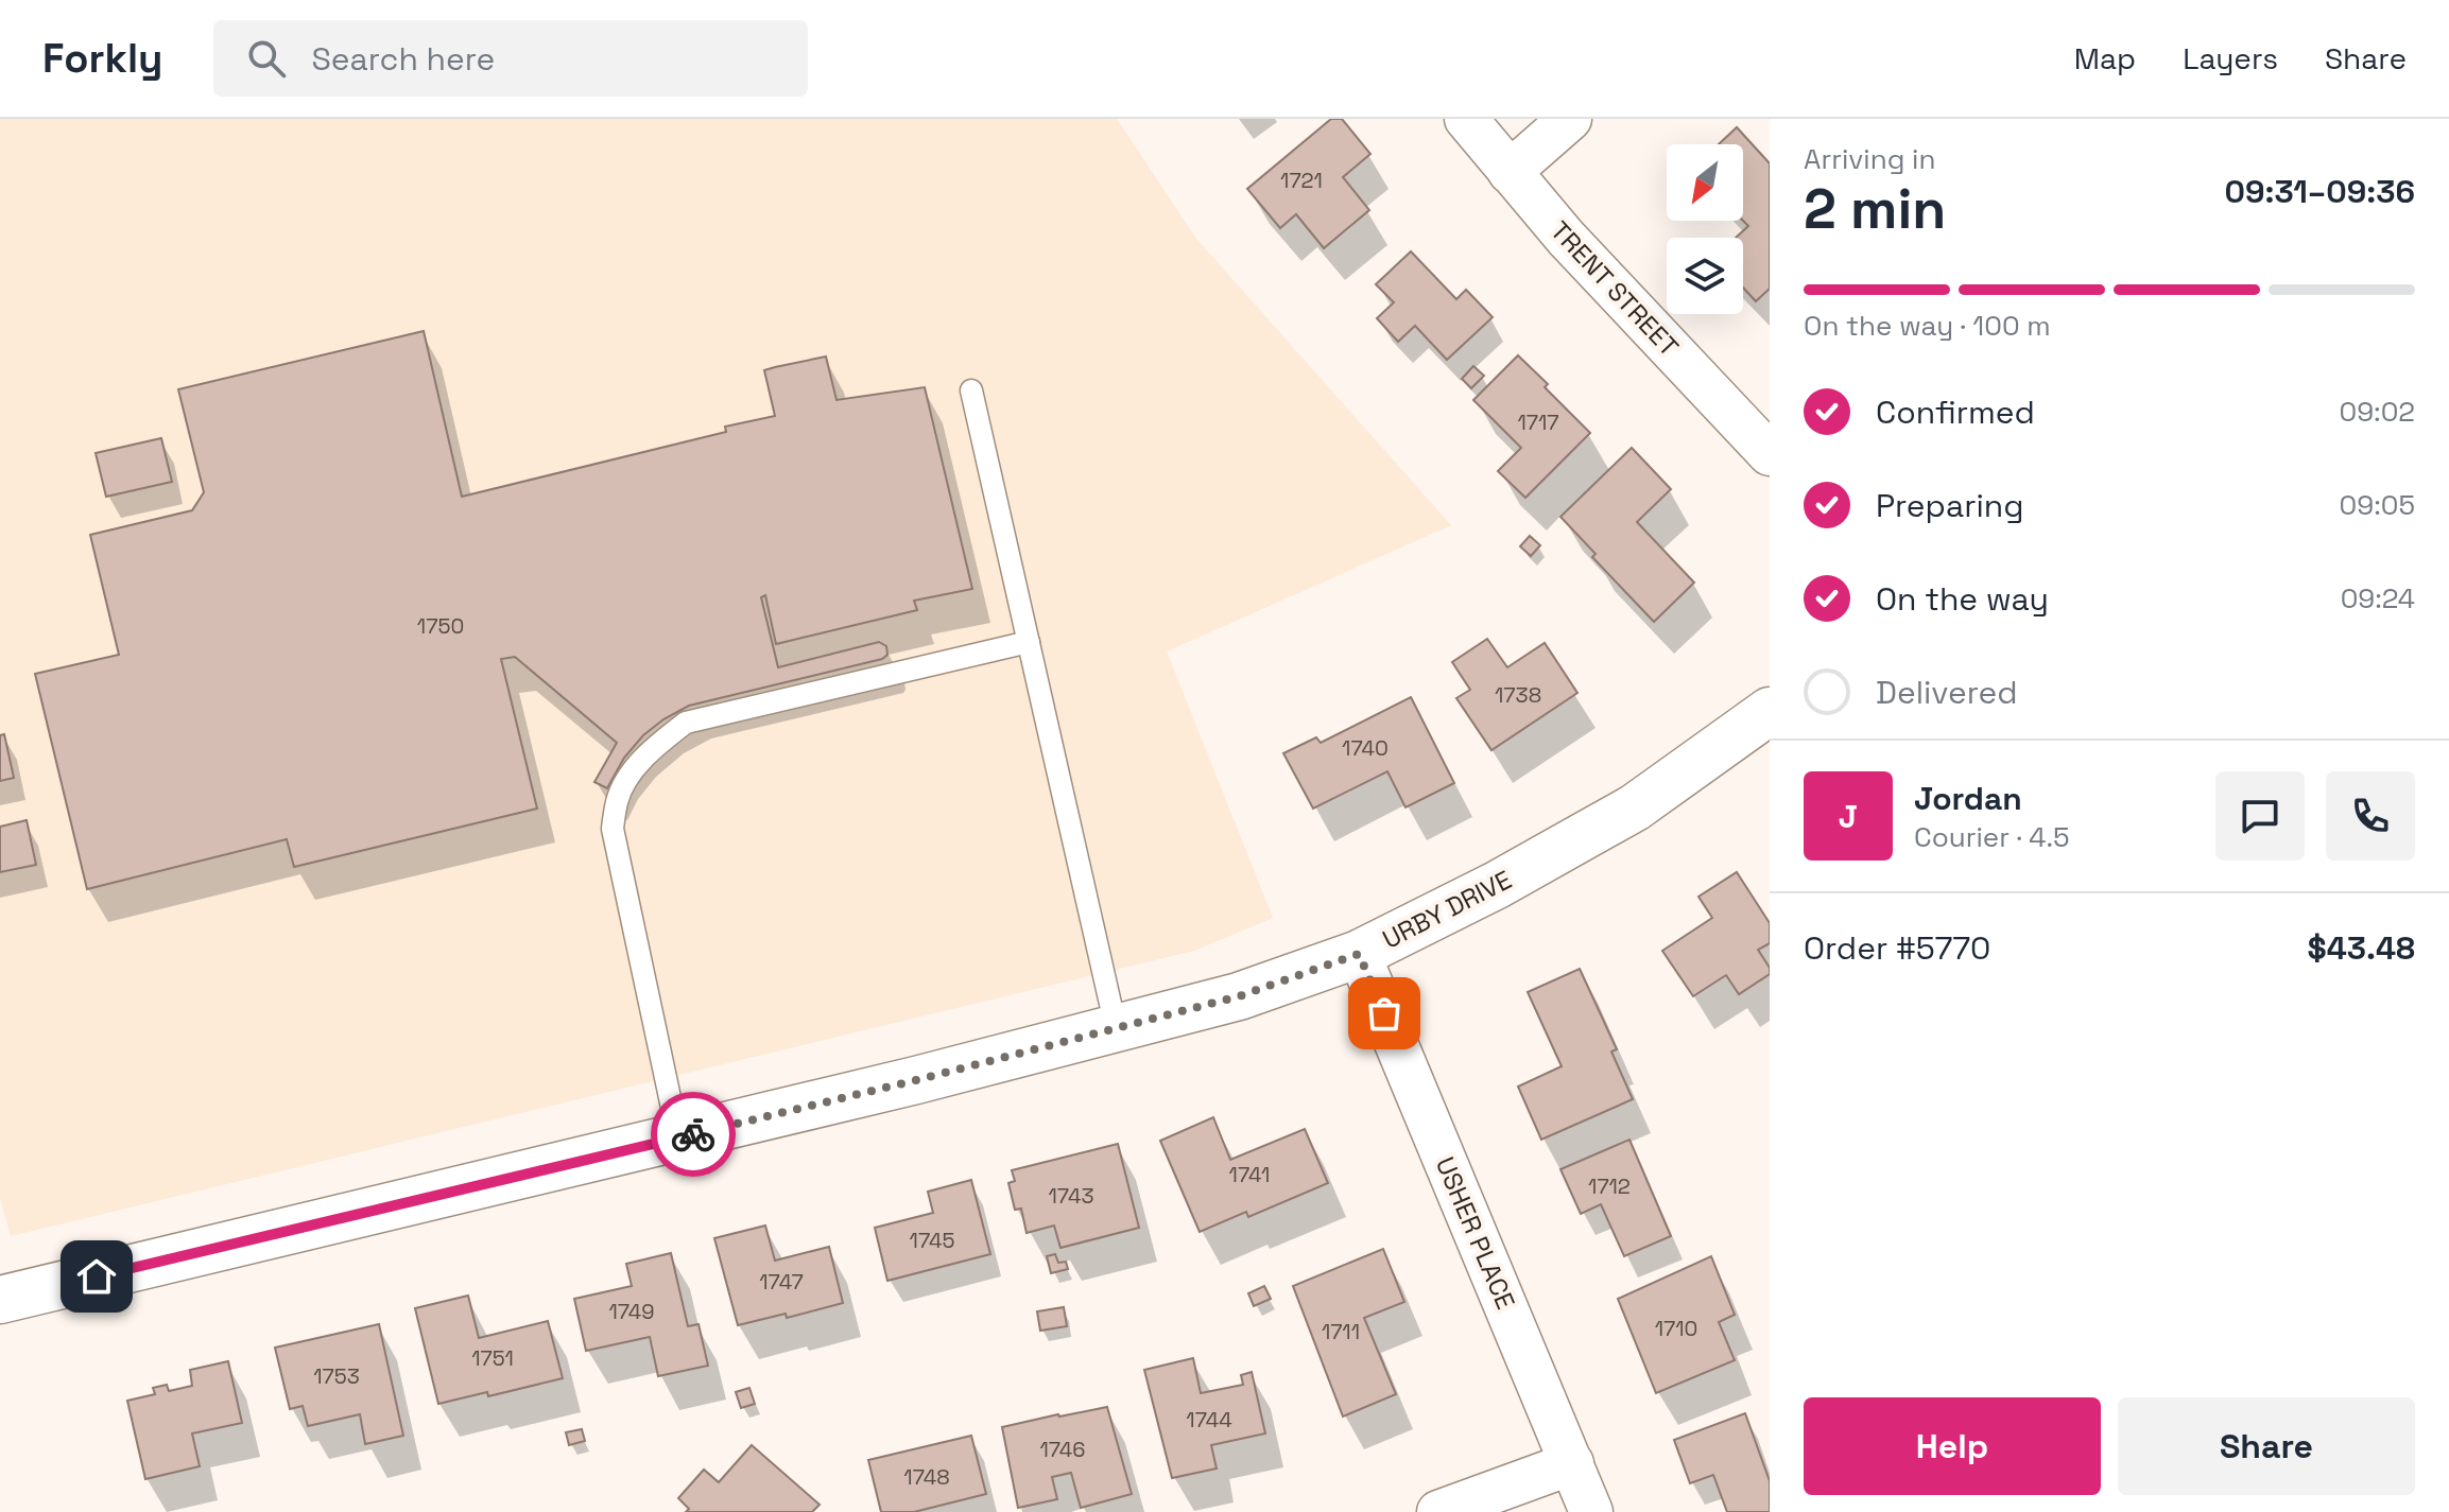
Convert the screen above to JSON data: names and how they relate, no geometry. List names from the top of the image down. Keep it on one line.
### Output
{"streets":{"street":["TRENT STREET","URBY DRIVE","USHER PLACE"]},"crossings":[["URBY DRIVE","USHER PLACE"]],"house_numbers":["1721","1717","1750","1738","1740","1741","1712","1743","1745","1747","1749","1710","1711","1751","1753","1744","1746","1748"],"north":"bottom left","page":{"header":"Forkly","search":"Search here","nav":["Map","Layers","Share"],"heading":["2 min","Arriving in","09:31–09:36"],"panel":["Jordan","Courier · 4.5","Order #5770","$43.48"],"bar":"On the way · 100 m","list":[["Confirmed","09:02"],["Preparing","09:05"],["On the way","09:24"],"Delivered"],"round":"J","buttons":["Help","Share"]}}
